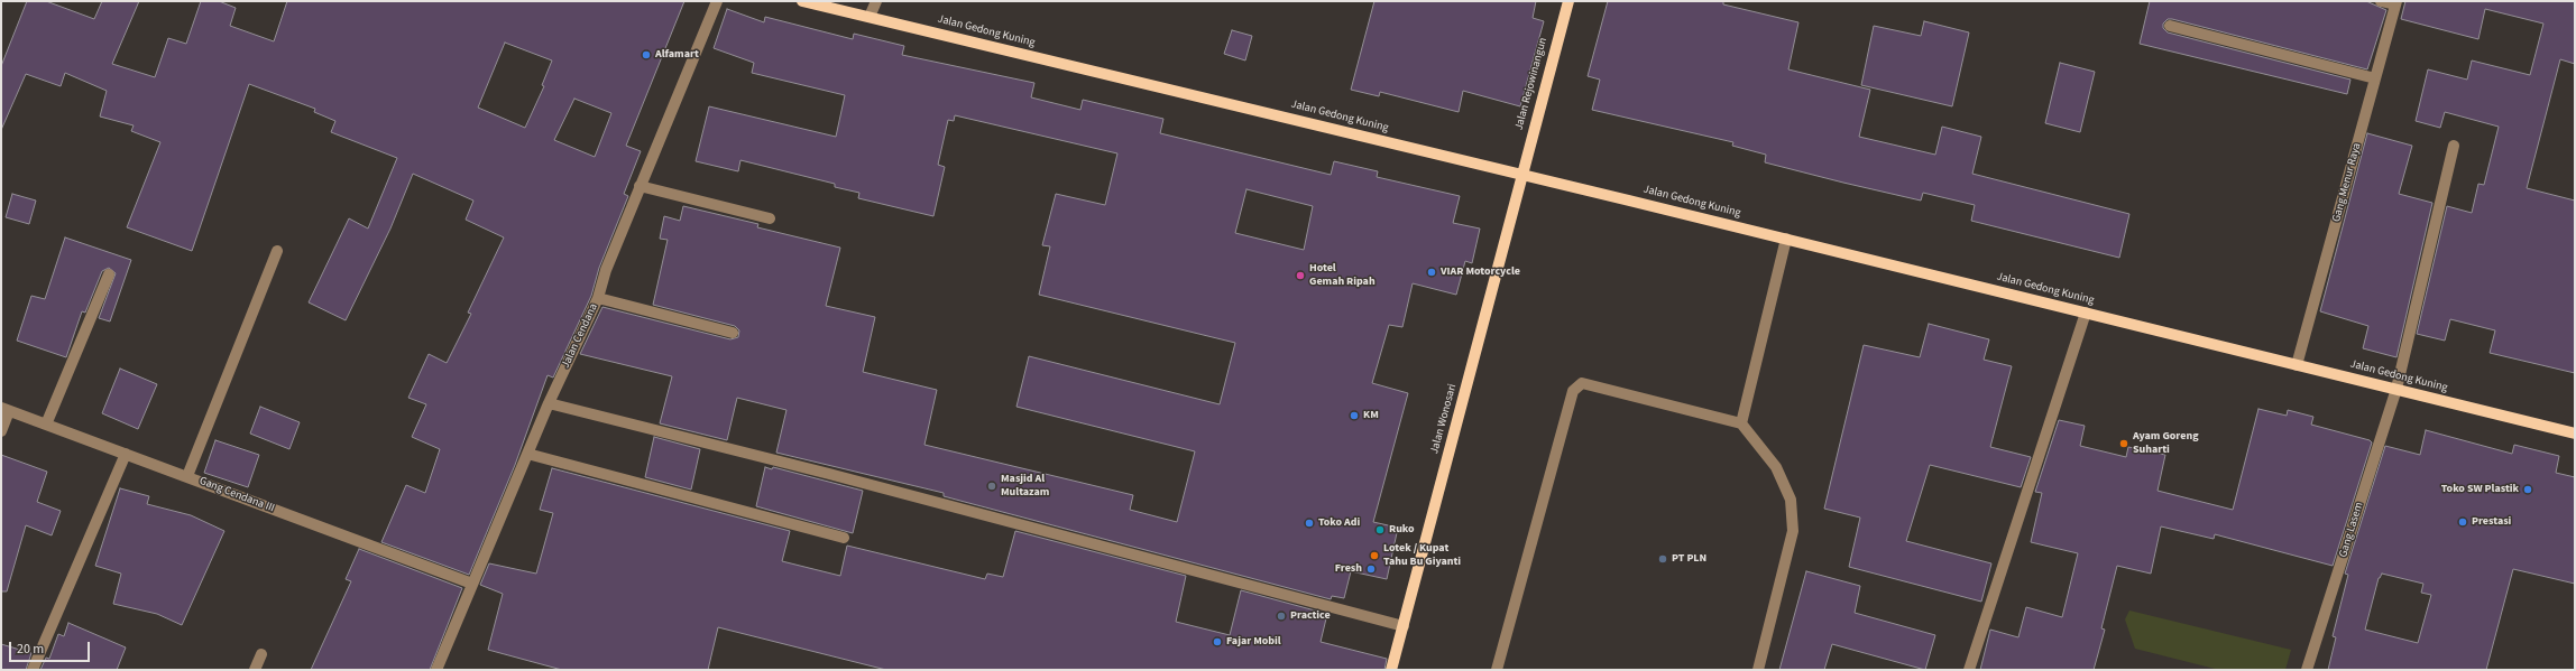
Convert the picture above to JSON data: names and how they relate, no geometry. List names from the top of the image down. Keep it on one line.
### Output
{"streets":{"main road":["Jalan Gedong Kuning","Jalan Rejowinangun","Jalan Wonosari"],"street":["Gang Menur Raya","Jalan Cendana","Gang Cendana III","Gang Lasem"]},"crossings":[["Jalan Gedong Kuning","Jalan Rejowinangun"],["Jalan Gedong Kuning","Gang Menur Raya"],["Jalan Gedong Kuning","Jalan Wonosari"],["Jalan Gedong Kuning","Gang Lasem"],["Jalan Rejowinangun","Jalan Wonosari"],["Jalan Cendana","Gang Cendana III"]],"places":["Alfamart","VIAR Motorcycle","Hotel Gemah Ripah","KM","Ayam Goreng Suharti","Masjid Al Multazam","Toko SW Plastik","Prestasi","Toko Adi","Ruko","Lotek / Kupat Tahu Bu Giyanti","PT PLN","Fresh","Practice","Fajar Mobil"],"scale_bar":"20 m"}
